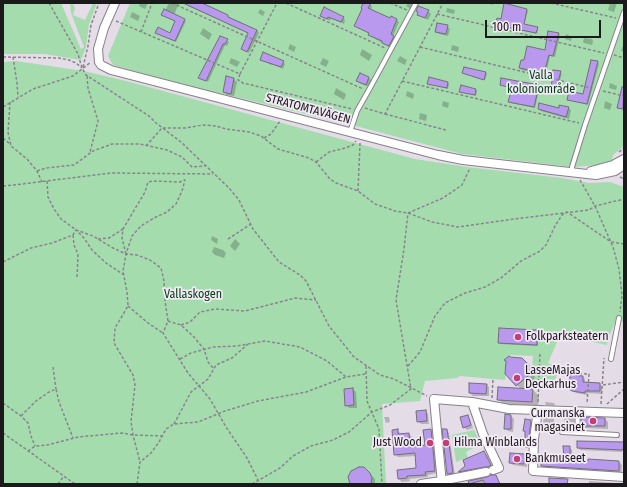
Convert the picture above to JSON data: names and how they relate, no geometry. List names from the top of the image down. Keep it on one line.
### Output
{"streets":{"street":["STRATOMTAVÄGEN"]},"parks":["Valla koloniområde","Vallaskogen"],"places":["Folkparksteatern","LasseMajas Deckarhus","Curmanska magasinet","Just Wood","Hilma Winblands","Bankmuseet"],"scale_bar":"100 m"}
